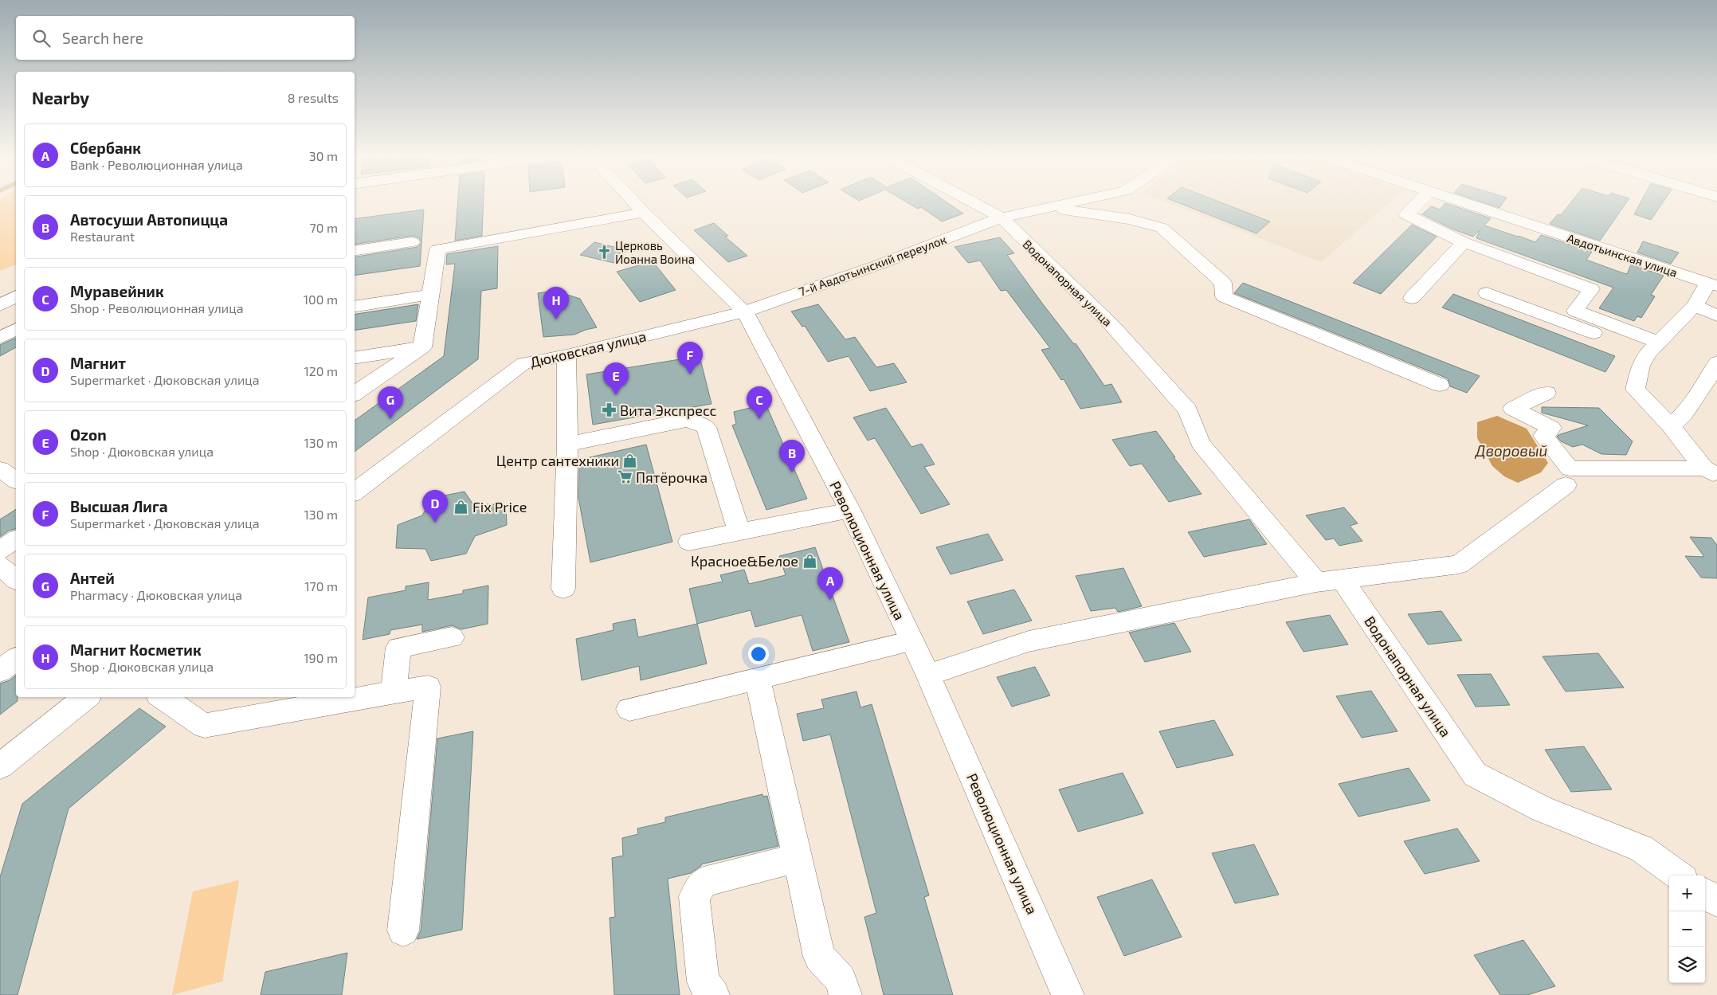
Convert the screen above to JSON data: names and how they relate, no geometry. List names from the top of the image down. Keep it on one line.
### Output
{"streets":{"street":["Авдотьинская улица","7-й Авдотьинский переулок","Водонапорная улица","Дюковская улица","Революционная улица"]},"crossings":[["7-й Авдотьинский переулок","Водонапорная улица"],["7-й Авдотьинский переулок","Дюковская улица"],["7-й Авдотьинский переулок","Революционная улица"],["Дюковская улица","Революционная улица"]],"water":["Дворовый"],"places":{"church":["Церковь Иоанна Воина"],"pharmacy":["Вита Экспресс"],"shop":["Центр сантехники","Fix Price","Красное&Белое"],"supermarket":["Пятёрочка"]},"page":{"search":"Search here","heading":["Nearby","8 results"],"list":[{"mark":"A","name":"Сбербанк","note":"Bank · Революционная улица","value":"30 m"},{"mark":"B","name":"Автосуши Автопицца","note":"Restaurant","value":"70 m"},{"mark":"C","name":"Муравейник","note":"Shop · Революционная улица","value":"100 m"},{"mark":"D","name":"Магнит","note":"Supermarket · Дюковская улица","value":"120 m"},{"mark":"E","name":"Ozon","note":"Shop · Дюковская улица","value":"130 m"},{"mark":"F","name":"Высшая Лига","note":"Supermarket · Дюковская улица","value":"130 m"},{"mark":"G","name":"Антей","note":"Pharmacy · Дюковская улица","value":"170 m"},{"mark":"H","name":"Магнит Косметик","note":"Shop · Дюковская улица","value":"190 m"}],"pins":["H","F","E","C","G","B","D","A"],"map_buttons":["+","−"]}}
